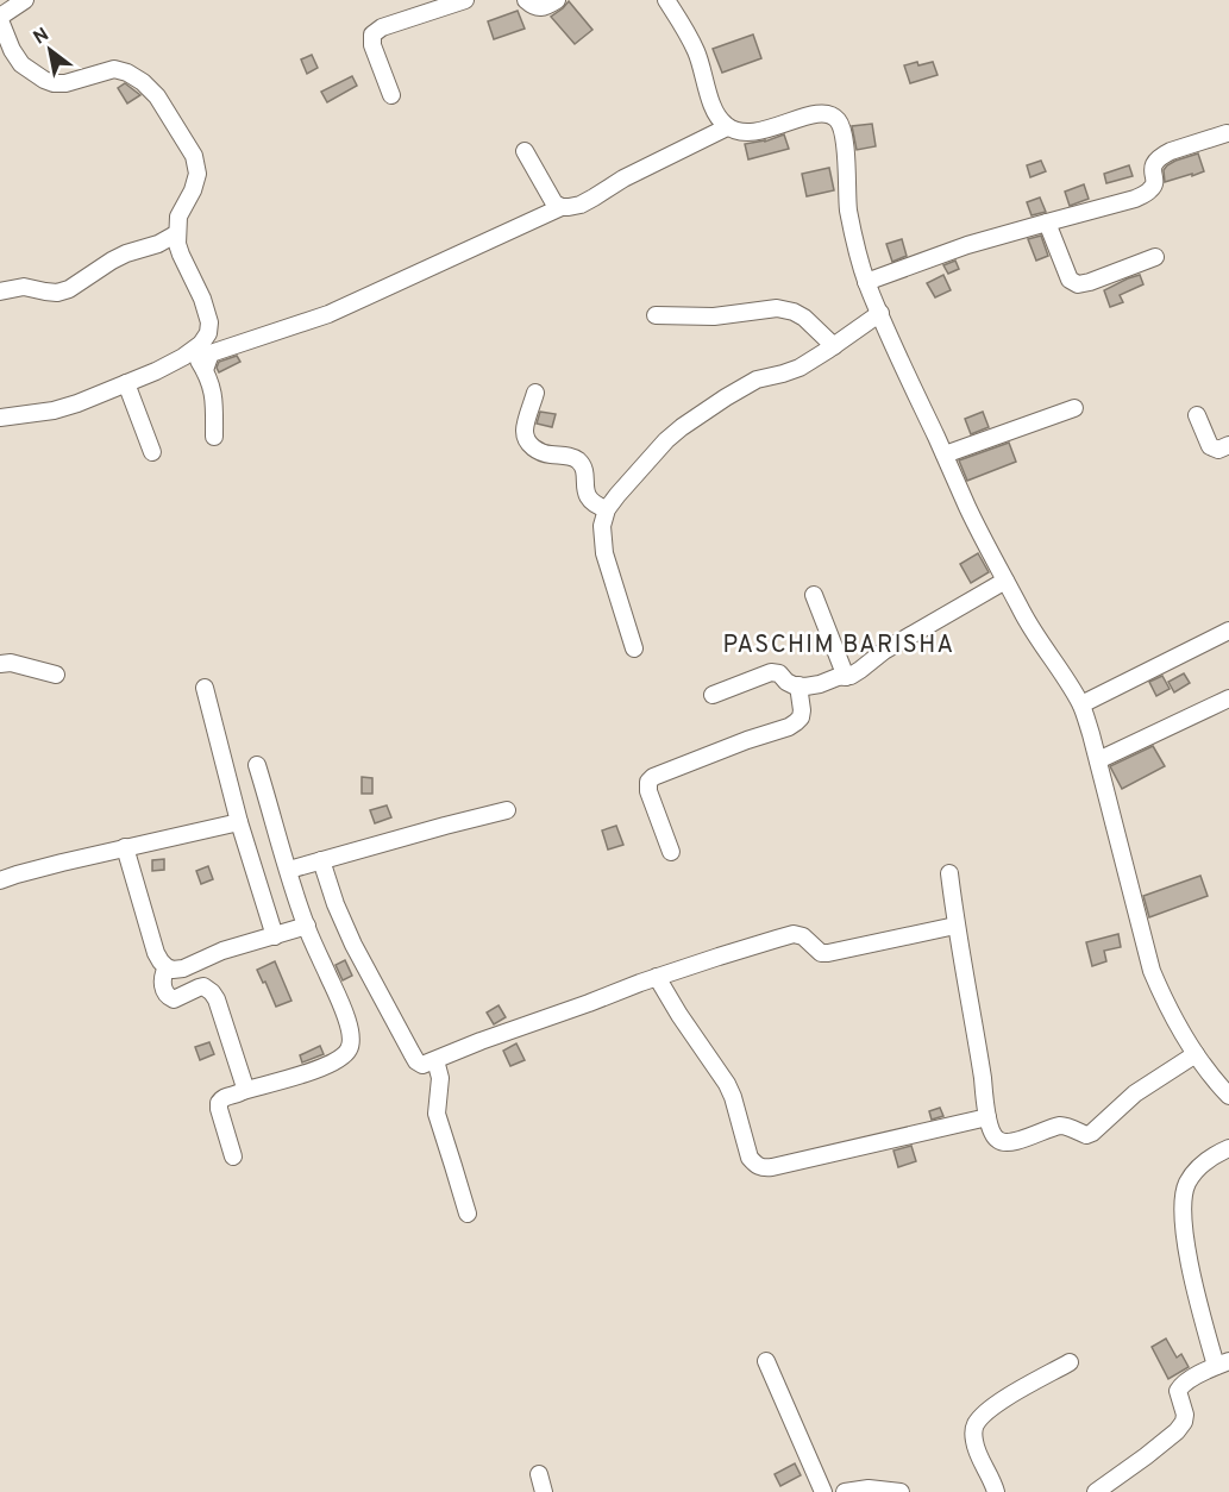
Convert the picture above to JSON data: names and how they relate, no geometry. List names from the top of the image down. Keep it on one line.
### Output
{"districts":["PASCHIM BARISHA"],"north":"top left"}
